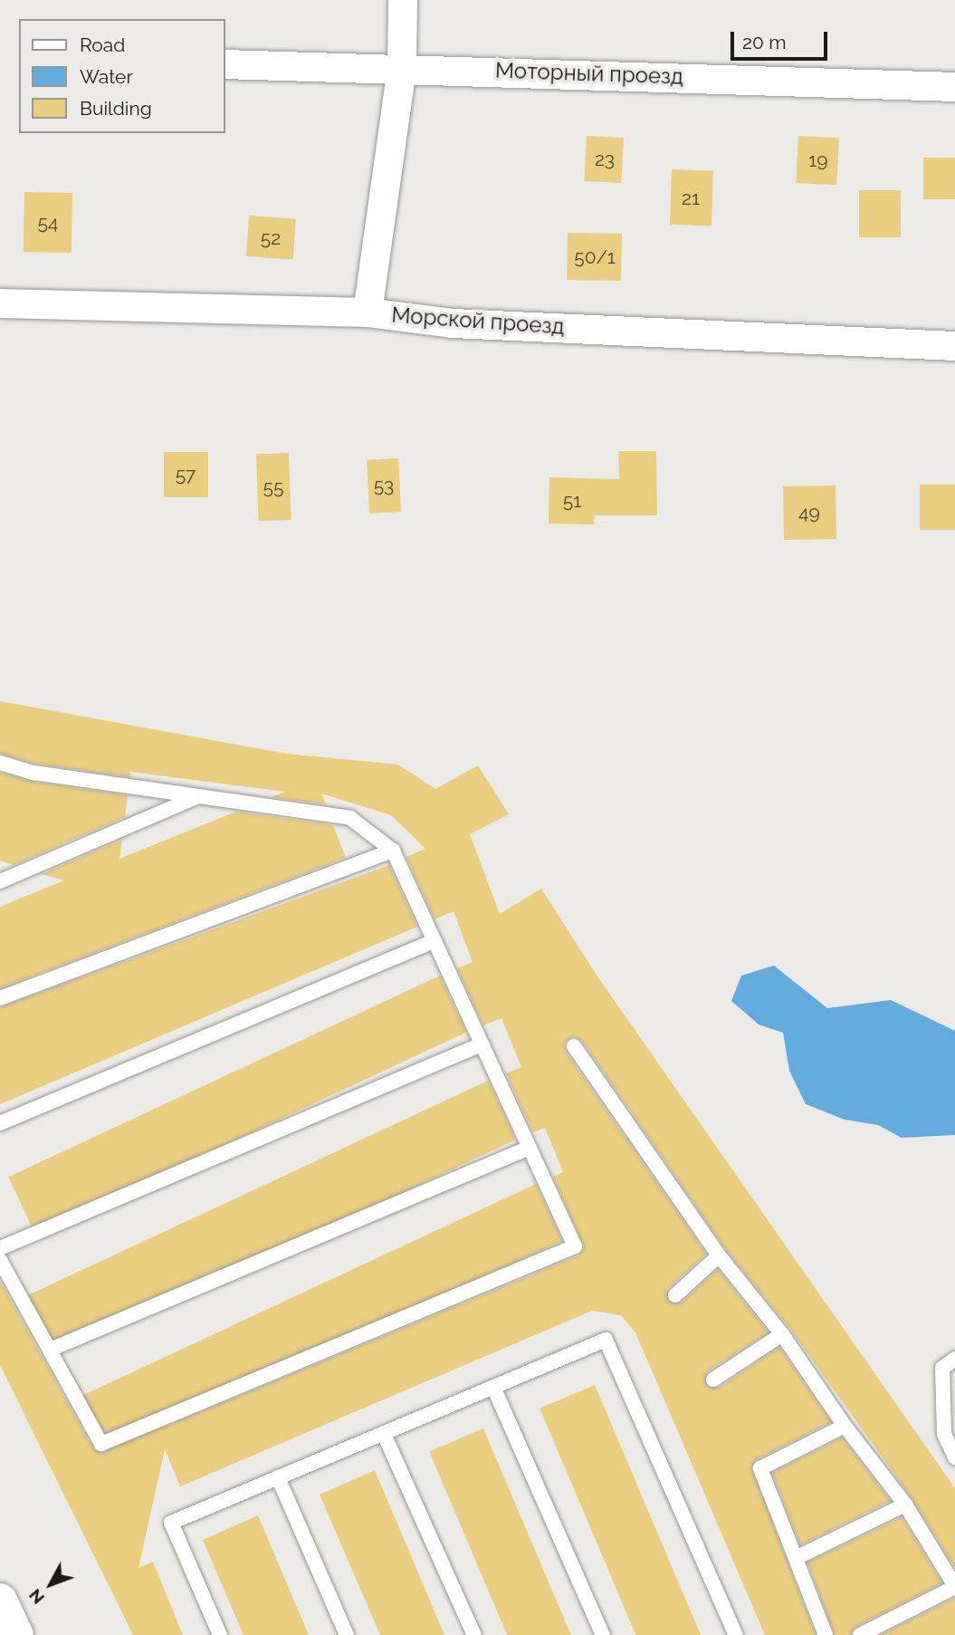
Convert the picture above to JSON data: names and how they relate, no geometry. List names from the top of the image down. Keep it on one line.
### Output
{"streets":{"street":["Моторный проезд","Морской проезд"]},"house_numbers":["23","19","21","54","52","50/1","57","53","55","51","49"],"legend":["Road","Water","Building"],"scale_bar":"20 m","north":"bottom left"}
